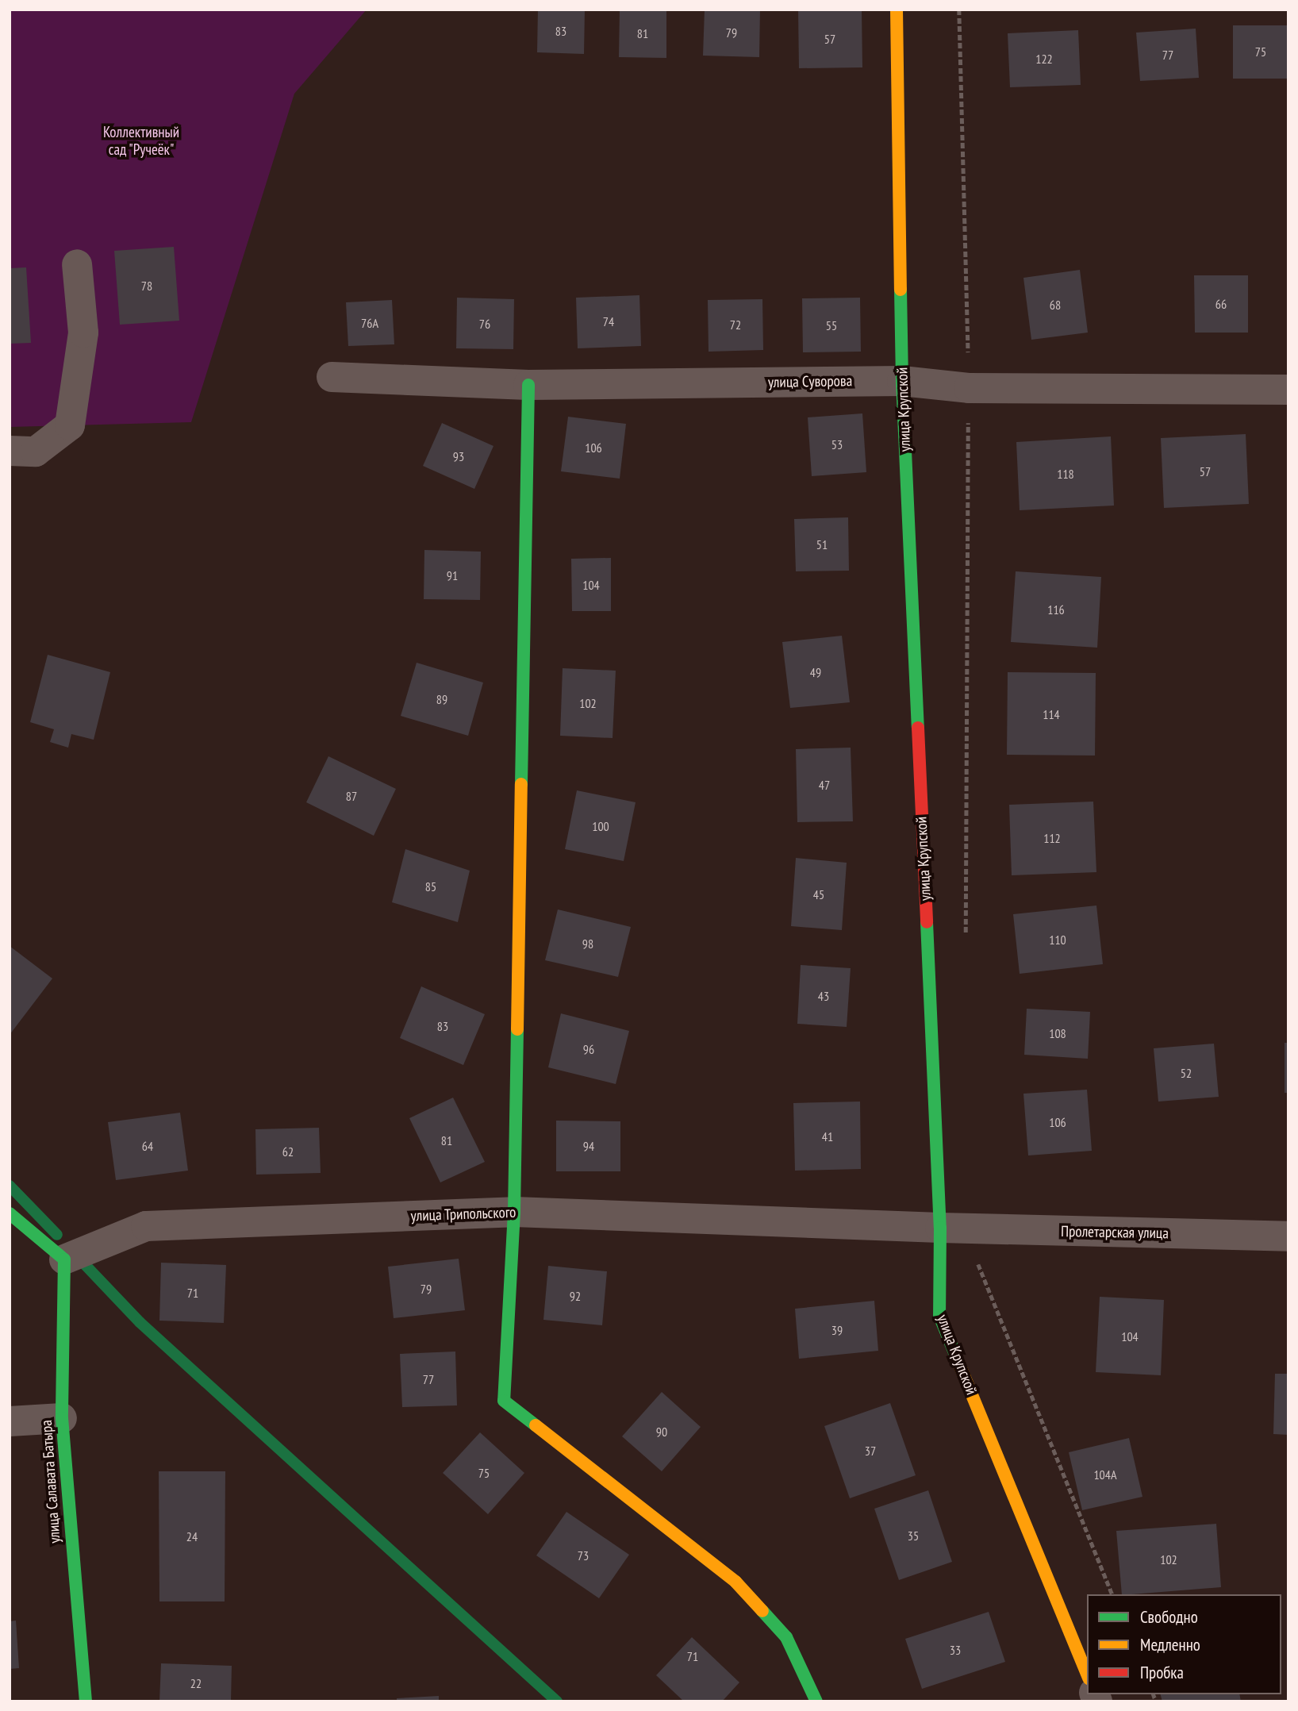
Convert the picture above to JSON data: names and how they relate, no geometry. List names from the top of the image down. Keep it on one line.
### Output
{"streets":{"street":["улица Суворова","улица Крупской","улица Трипольского","Пролетарская улица","улица Салавата Батыра"]},"crossings":[["улица Суворова","улица Крупской"],["улица Крупской","улица Трипольского"],["улица Крупской","Пролетарская улица"],["улица Трипольского","Пролетарская улица"],["улица Трипольского","улица Салавата Батыра"]],"parks":["Коллективный сад \"Ручеёк\""],"house_numbers":["83","79","81","57","75","77","122","78","66","68","74","76А","76","72","55","53","106","93","57","118","51","91","104","116","49","89","102","114","47","87","100","112","85","45","110","98","43","83","108","96","52","106","41","81","64","94","62","79","71","92","39","104","77","90","37","75","104А","35","24","73","102","33","71","22"],"legend":["Свободно","Медленно","Пробка"]}
